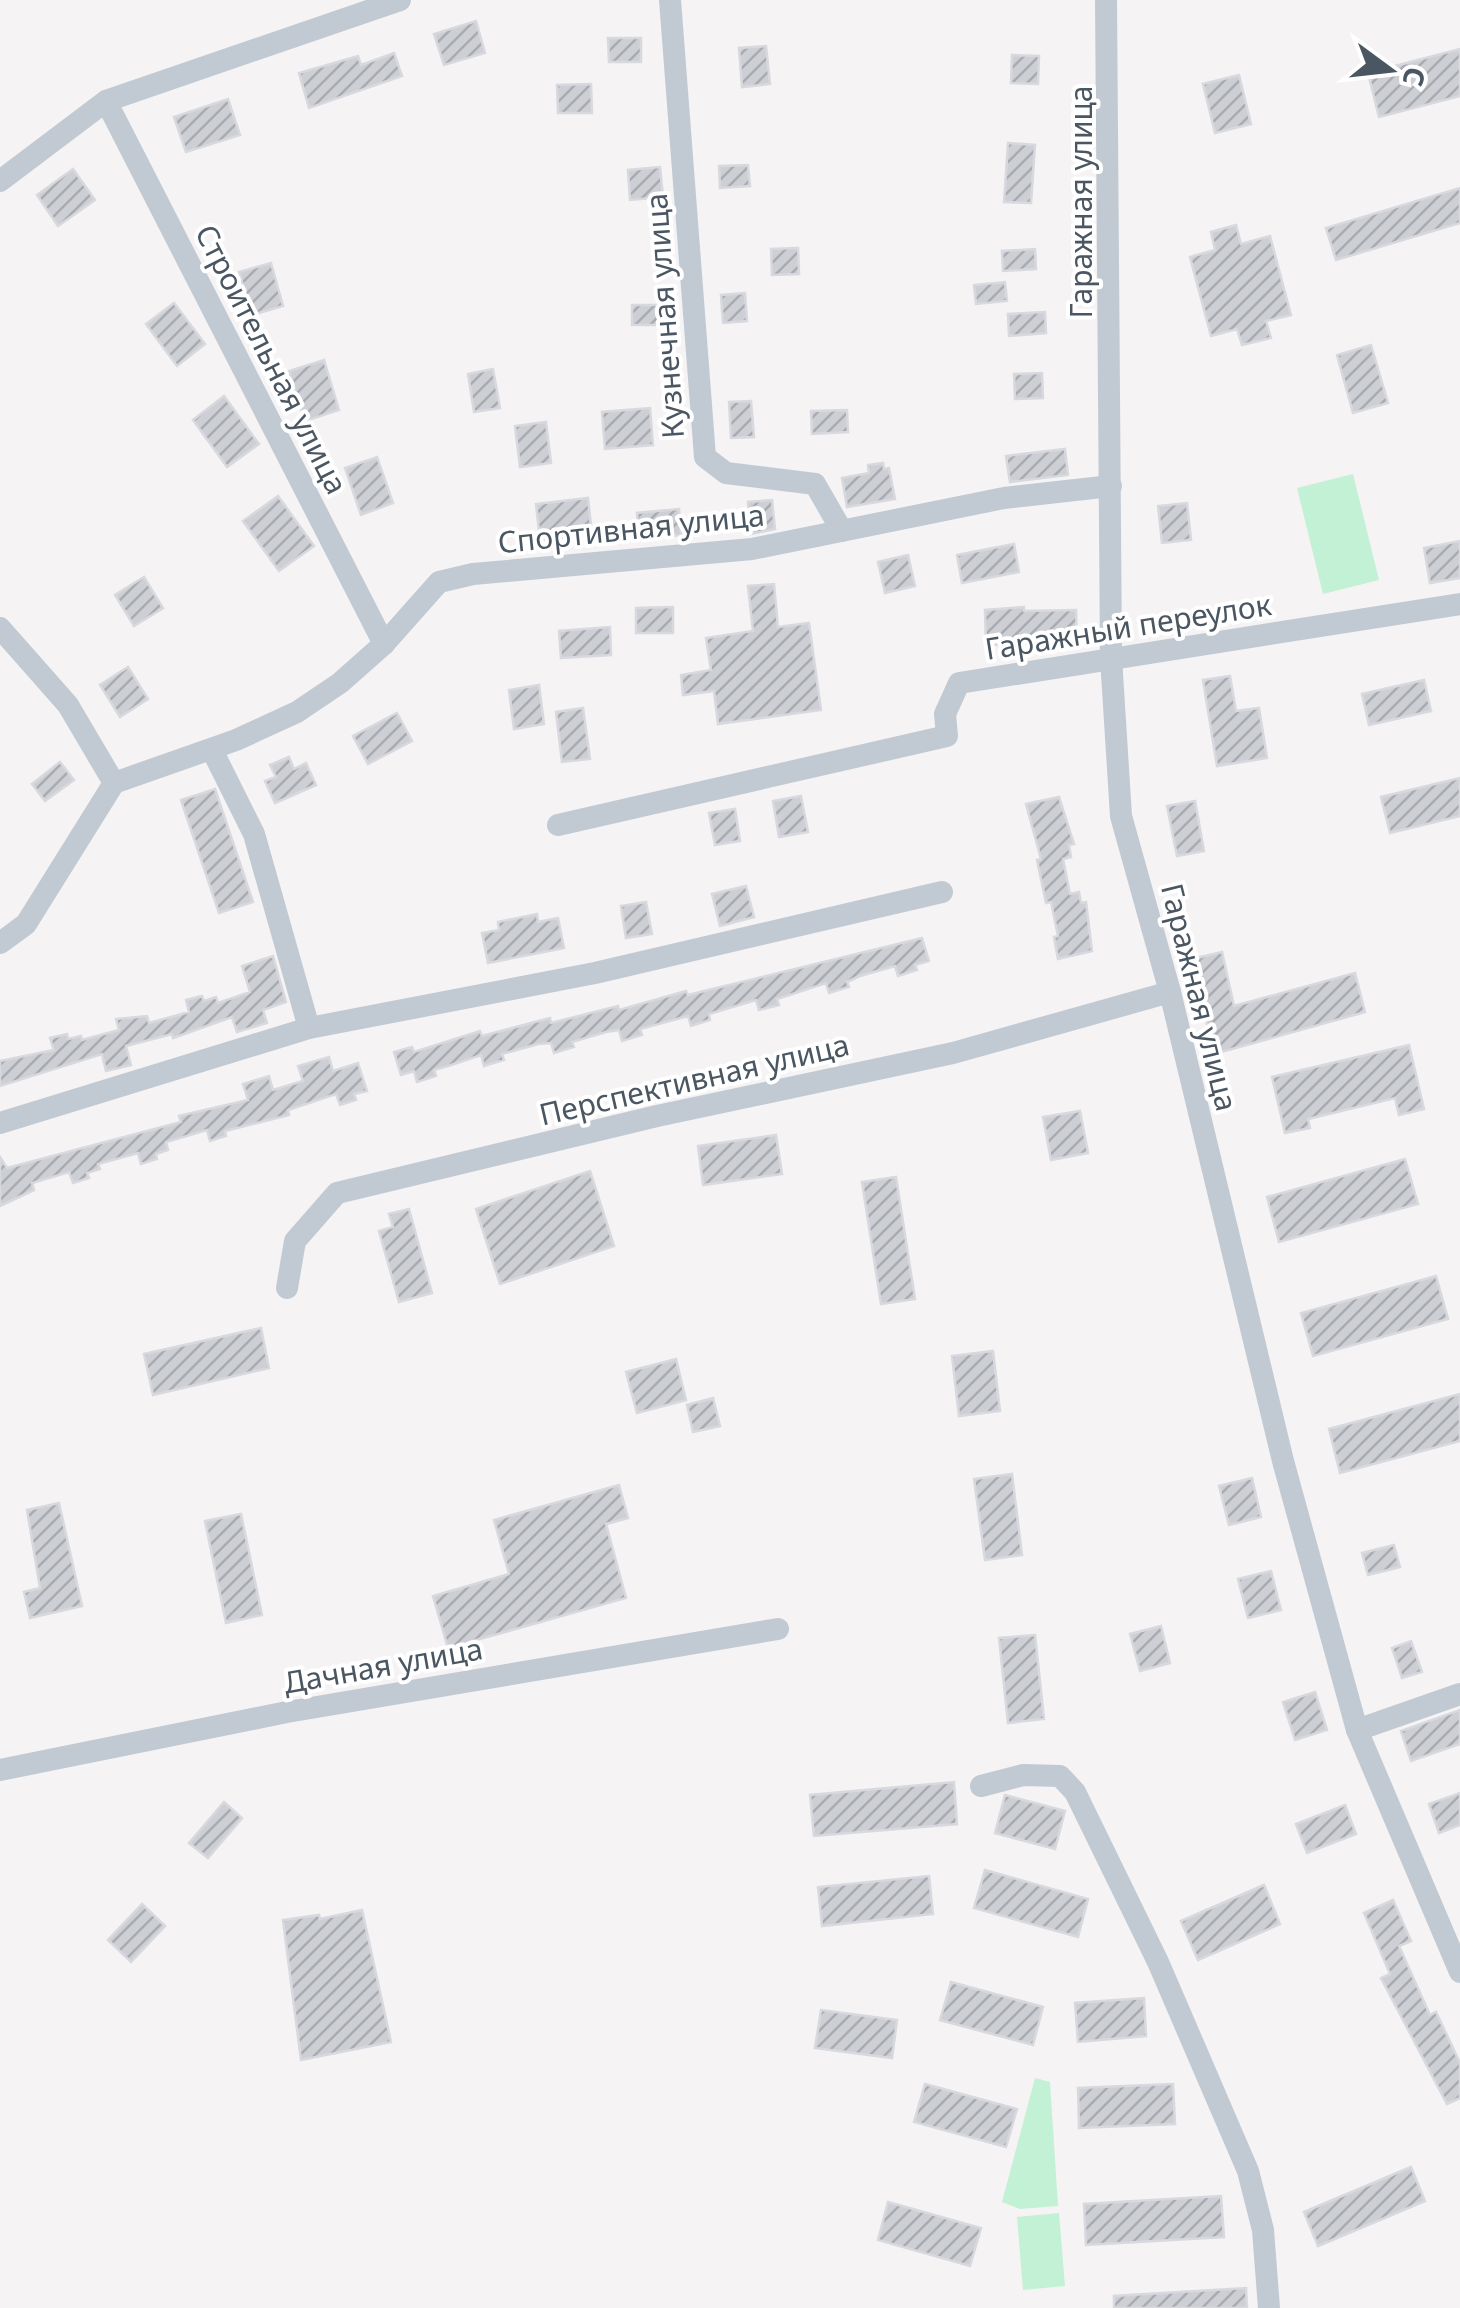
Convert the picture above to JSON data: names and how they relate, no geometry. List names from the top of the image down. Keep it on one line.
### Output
{"streets":{"street":["Гаражная улица","Кузнечная улица","Строительная улица","Спортивная улица","Гаражный переулок","Перспективная улица","Дачная улица"]},"crossings":[["Гаражная улица","Спортивная улица"],["Гаражная улица","Гаражный переулок"],["Гаражная улица","Перспективная улица"],["Кузнечная улица","Спортивная улица"],["Строительная улица","Спортивная улица"]],"north":"right"}
